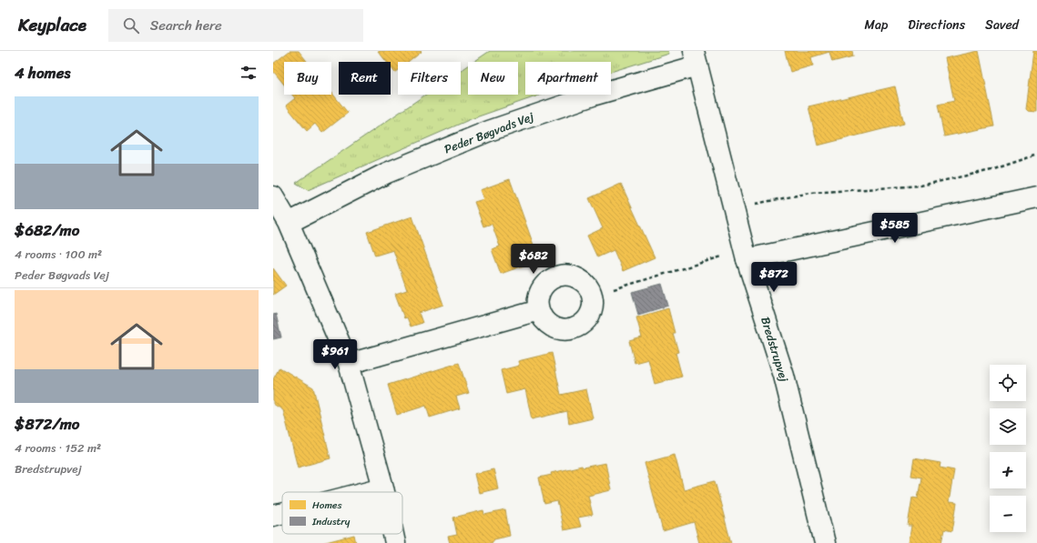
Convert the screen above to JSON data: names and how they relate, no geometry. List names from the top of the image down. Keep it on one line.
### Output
{"streets":{"street":["Peder Bøgvads Vej","Bredstrupvej"]},"crossings":[["Peder Bøgvads Vej","Bredstrupvej"]],"legend":["Homes","Industry"],"page":{"header":"Keyplace","search":"Search here","nav":["Map","Directions","Saved"],"heading":"4 homes","chip":["Buy","Rent","Filters","New","Apartment"],"list":[{"name":"$682/mo","note":"4 rooms · 100 m² · Peder Bøgvads Vej"},{"name":"$872/mo","note":"4 rooms · 152 m² · Bredstrupvej"}],"price":["$585","$682","$872","$961"],"map_buttons":["+","−"]}}
